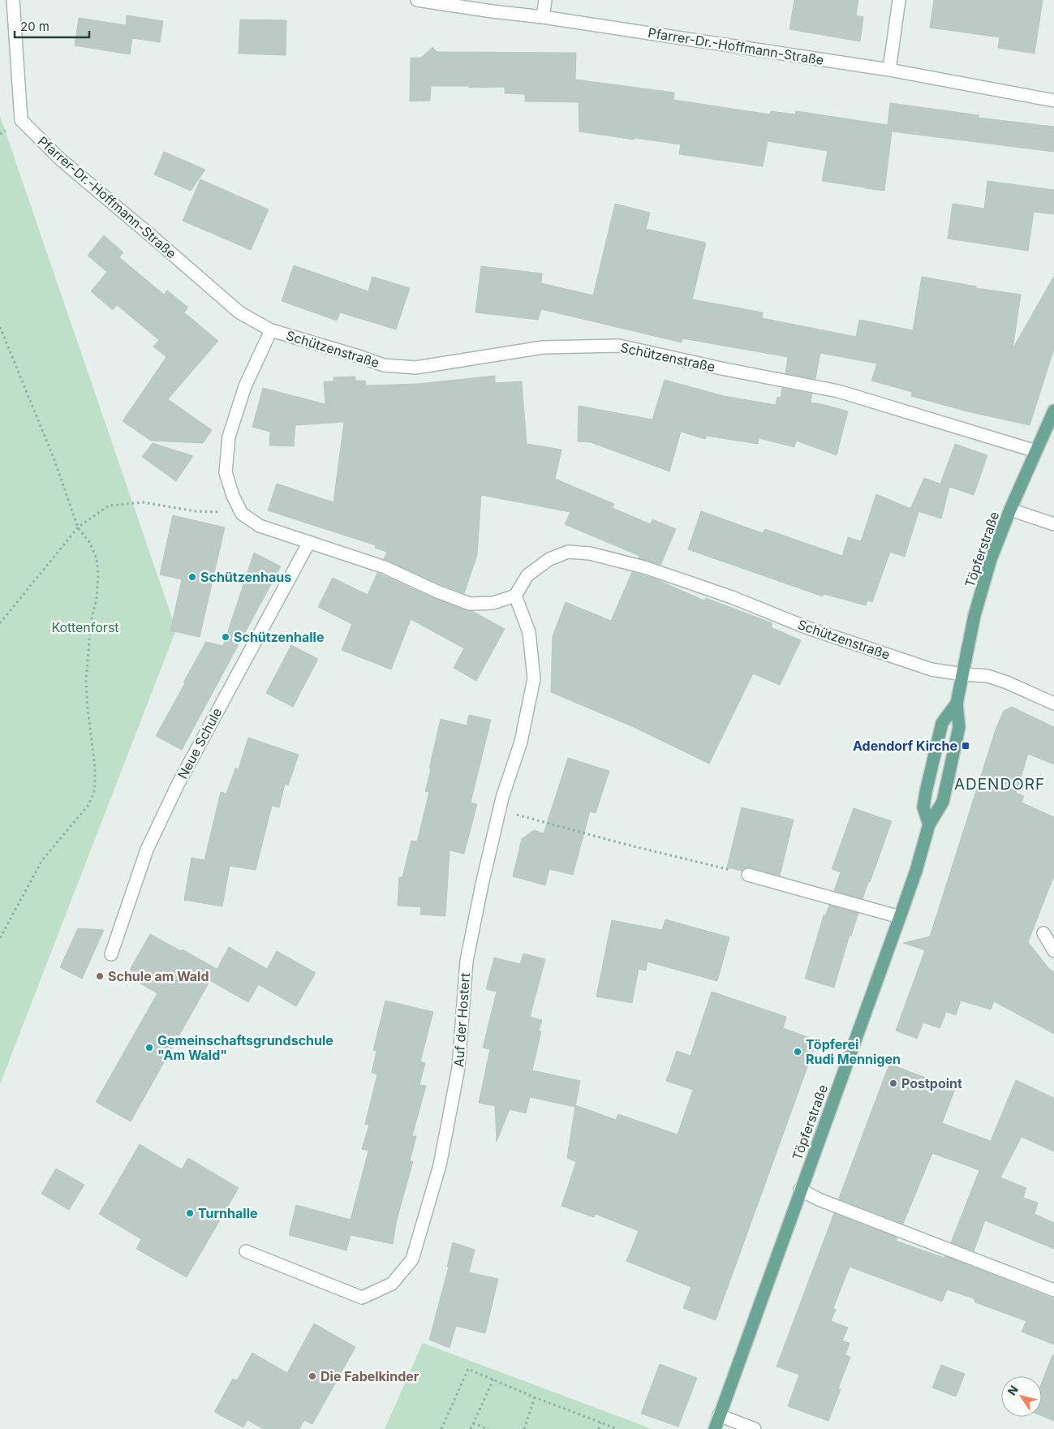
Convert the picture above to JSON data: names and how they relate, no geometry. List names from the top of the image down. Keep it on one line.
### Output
{"streets":{"main road":["Töpferstraße"],"street":["Pfarrer-Dr.-Hoffmann-Straße","Schützenstraße","Neue Schule","Auf der Hostert"]},"crossings":[["Pfarrer-Dr.-Hoffmann-Straße","Schützenstraße"],["Schützenstraße","Töpferstraße"],["Schützenstraße","Neue Schule"],["Schützenstraße","Auf der Hostert"]],"districts":["ADENDORF"],"parks":["Kottenforst"],"places":{"other":["Schützenhaus","Schützenhalle","Schule am Wald","Gemeinschaftsgrundschule \"Am Wald\"","Töpferei Rudi Mennigen","Postpoint","Turnhalle","Die Fabelkinder"],"transit":["Adendorf Kirche"]},"scale_bar":"20 m","north":"top left"}
